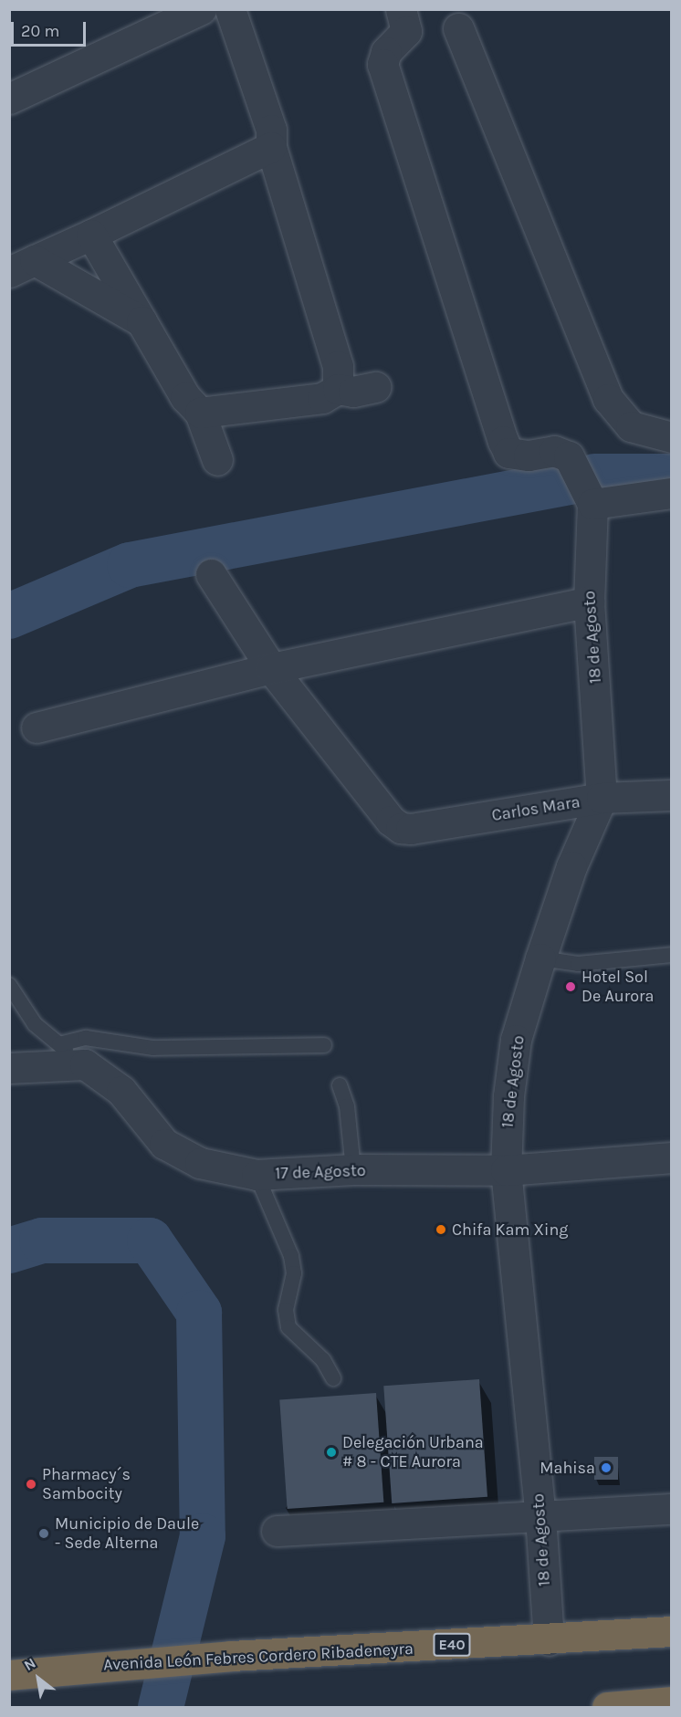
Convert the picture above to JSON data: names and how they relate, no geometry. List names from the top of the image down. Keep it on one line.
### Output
{"streets":{"highway":["E40","Avenida León Febres Cordero Ribadeneyra"],"street":["18 de Agosto","Carlos Mara","17 de Agosto"]},"crossings":[["18 de Agosto","Carlos Mara"],["18 de Agosto","17 de Agosto"],["18 de Agosto","Avenida León Febres Cordero Ribadeneyra"]],"places":["Hotel Sol De Aurora","Chifa Kam Xing","Delegación Urbana # 8 - CTE Aurora","Mahisa","Pharmacy´s Sambocity","Municipio de Daule - Sede Alterna"],"scale_bar":"20 m","north":"top left"}
